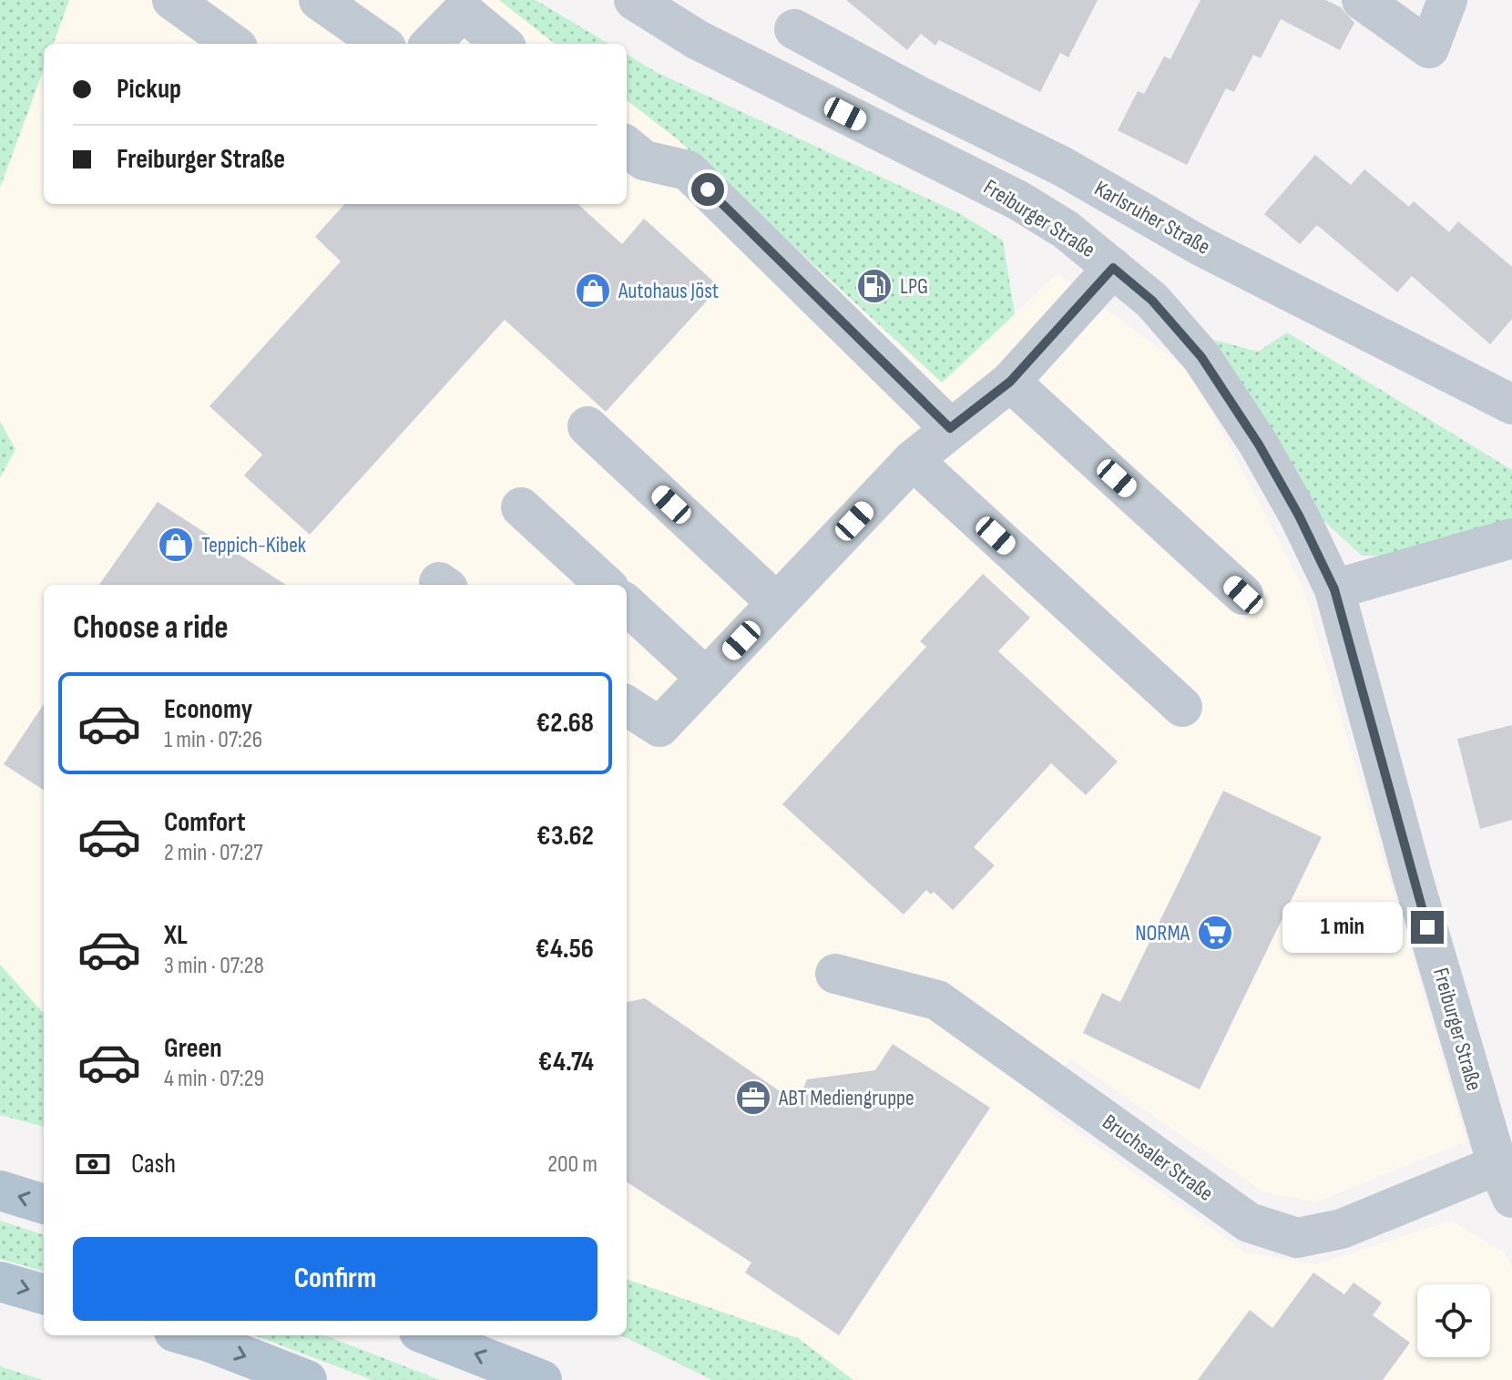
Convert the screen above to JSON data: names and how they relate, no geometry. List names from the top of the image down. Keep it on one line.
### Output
{"streets":{"street":["Karlsruher Straße","Freiburger Straße","Bruchsaler Straße"]},"crossings":[["Freiburger Straße","Bruchsaler Straße"]],"places":{"fuel station":["LPG"],"shop":["Autohaus Jöst","Teppich-Kibek"],"supermarket":["NORMA"],"office":["ABT Mediengruppe"]},"page":{"banner":["Pickup","Freiburger Straße"],"heading":"Choose a ride","list":[{"name":"Economy","note":"1 min · 07:26","value":"€2.68"},{"name":"Comfort","note":"2 min · 07:27","value":"€3.62"},{"name":"XL","note":"3 min · 07:28","value":"€4.56"},{"name":"Green","note":"4 min · 07:29","value":"€4.74"}],"bubble":"1 min","pay":["Cash","200 m"],"buttons":"Confirm"}}
